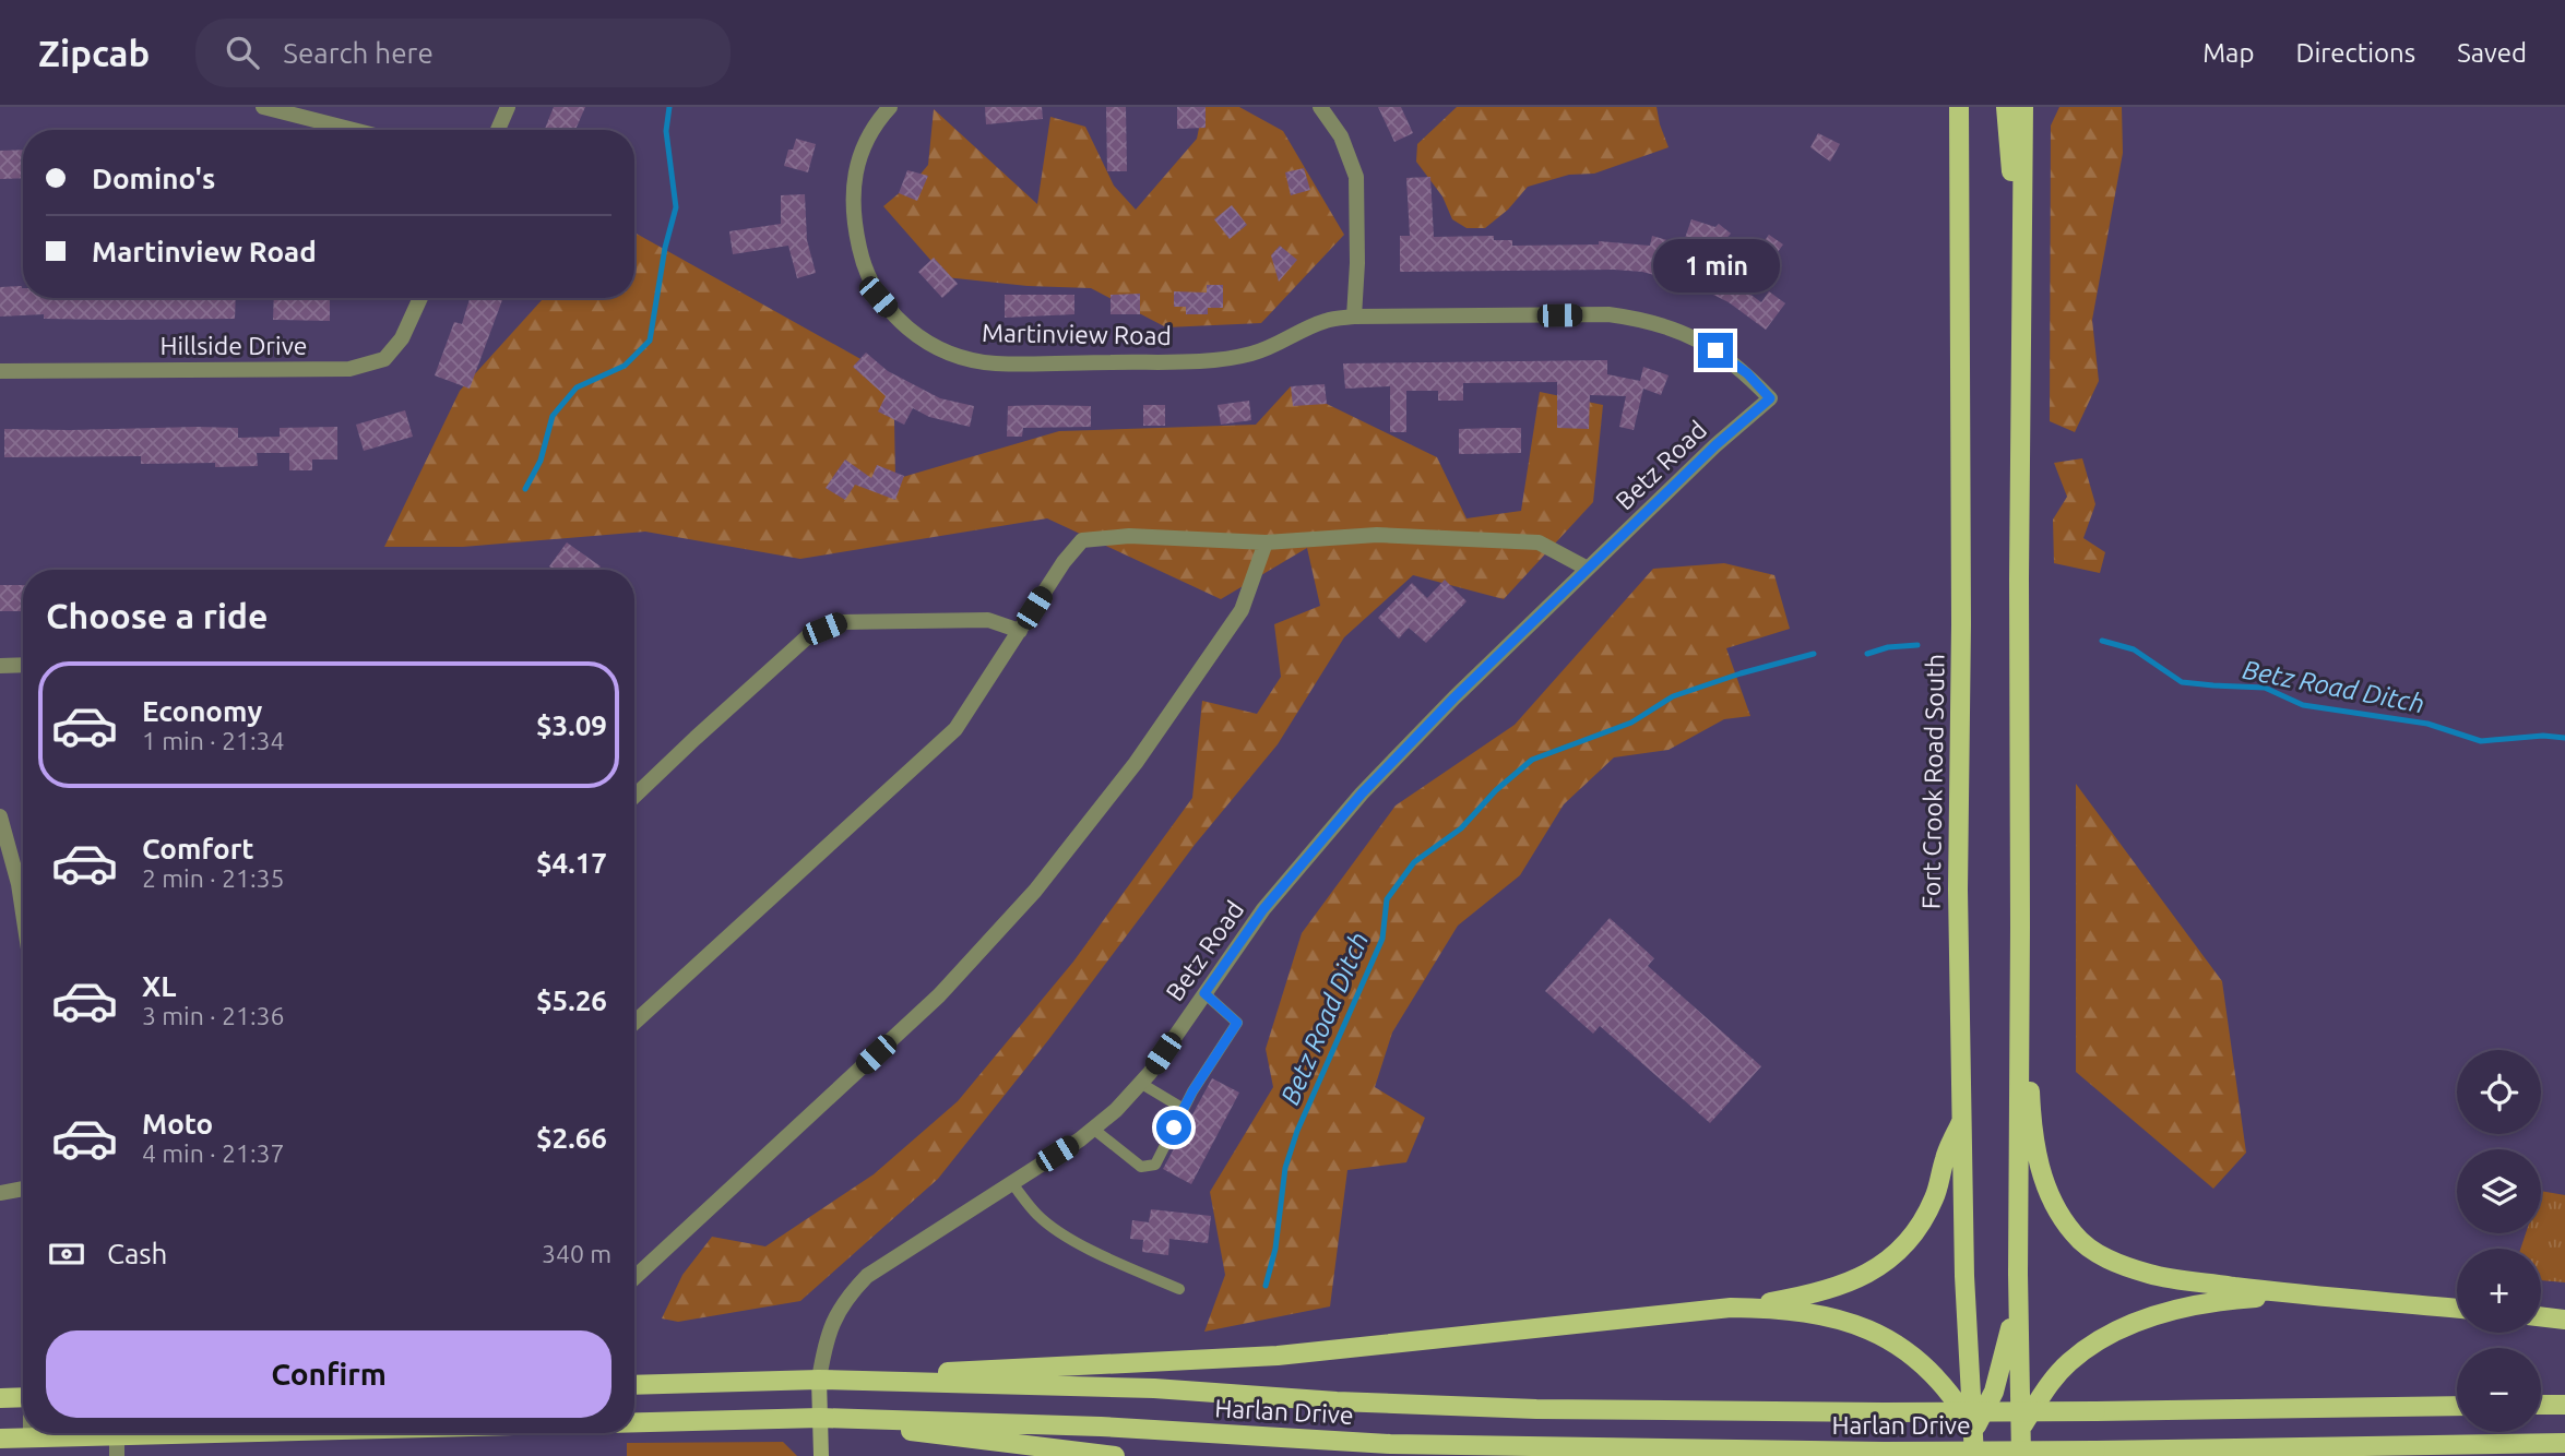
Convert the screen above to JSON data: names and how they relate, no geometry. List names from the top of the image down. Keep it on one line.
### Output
{"streets":{"main road":["Fort Crook Road South","Harlan Drive"],"street":["Martinview Road","Hillside Drive","Betz Road"]},"crossings":[["Martinview Road","Betz Road"],["Betz Road","Harlan Drive"]],"water":["Betz Road Ditch"],"page":{"header":"Zipcab","search":"Search here","nav":["Map","Directions","Saved"],"banner":["Domino's","Martinview Road"],"bubble":"1 min","heading":"Choose a ride","list":[{"name":"Economy","note":"1 min · 21:34","value":"$3.09"},{"name":"Comfort","note":"2 min · 21:35","value":"$4.17"},{"name":"XL","note":"3 min · 21:36","value":"$5.26"},{"name":"Moto","note":"4 min · 21:37","value":"$2.66"}],"map_buttons":["+","−"],"pay":["Cash","340 m"],"buttons":"Confirm"}}
